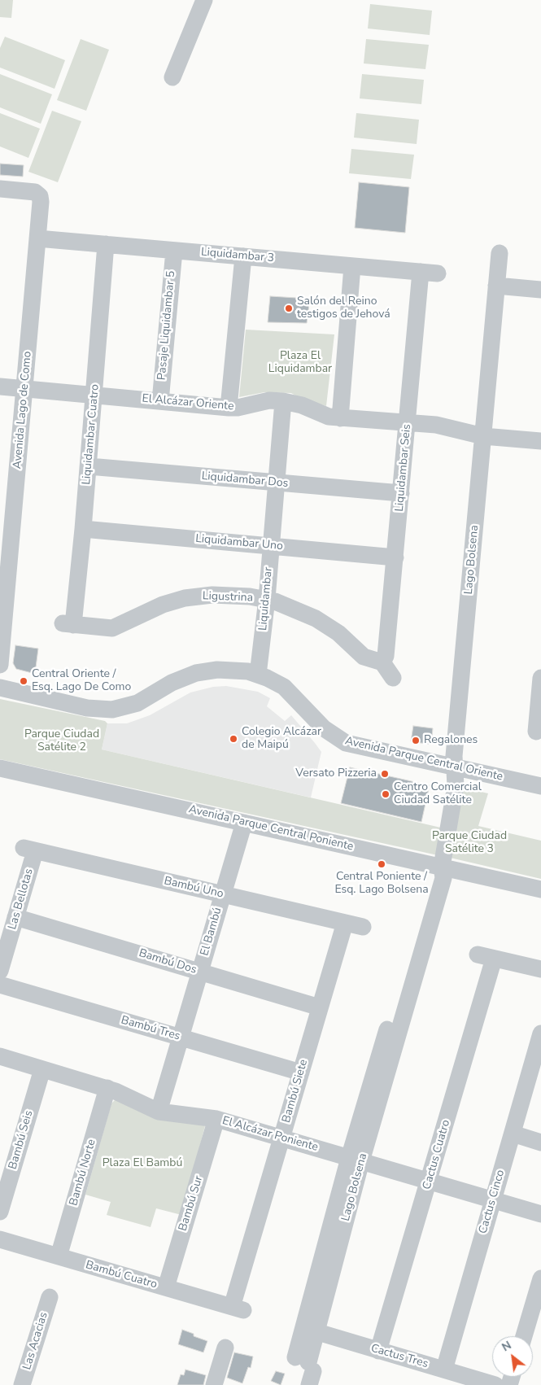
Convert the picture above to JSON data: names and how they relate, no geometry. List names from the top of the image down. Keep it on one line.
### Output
{"streets":{"street":["Liquidambar 3","Pasaje Liquidambar 5","El Alcázar Oriente","Avenida Lago de Como","Liquidambar Cuatro","Liquidambar Seis","Liquidambar Dos","Liquidambar Uno","Lago Bolsena","Ligustrina","Liquidambar","Avenida Parque Central Oriente","Avenida Parque Central Poniente","Bambú Uno","Las Bellotas","El Bambú","Bambú Dos","Bambú Tres","Bambú Siete","El Alcázar Poniente","Bambú Seis","Cactus Cuatro","Bambú Norte","Cactus Cinco","Bambú Sur","Bambú Cuatro","Las Acacias","Cactus Tres"]},"crossings":[["Liquidambar 3","Pasaje Liquidambar 5"],["Liquidambar 3","Avenida Lago de Como"],["Liquidambar 3","Liquidambar Cuatro"],["Liquidambar 3","Liquidambar Seis"],["Pasaje Liquidambar 5","El Alcázar Oriente"],["El Alcázar Oriente","Avenida Lago de Como"],["El Alcázar Oriente","Liquidambar Cuatro"],["El Alcázar Oriente","Liquidambar Seis"],["El Alcázar Oriente","Lago Bolsena"],["El Alcázar Oriente","Liquidambar"],["Liquidambar Cuatro","Liquidambar Dos"],["Liquidambar Cuatro","Liquidambar Uno"],["Liquidambar Cuatro","Ligustrina"],["Liquidambar Seis","Liquidambar Dos"],["Liquidambar Seis","Liquidambar Uno"],["Liquidambar Seis","Ligustrina"],["Liquidambar Dos","Liquidambar"],["Liquidambar Uno","Liquidambar"],["Lago Bolsena","Avenida Parque Central Oriente"],["Lago Bolsena","Avenida Parque Central Poniente"],["Lago Bolsena","El Alcázar Poniente"],["Lago Bolsena","Cactus Tres"],["Ligustrina","Liquidambar"],["Liquidambar","Avenida Parque Central Oriente"],["Avenida Parque Central Poniente","El Bambú"],["Bambú Uno","Las Bellotas"],["Bambú Uno","El Bambú"],["Bambú Uno","Bambú Siete"],["Las Bellotas","Bambú Dos"],["El Bambú","Bambú Dos"],["El Bambú","Bambú Tres"],["El Bambú","El Alcázar Poniente"],["Bambú Dos","Bambú Siete"],["Bambú Tres","Bambú Siete"],["Bambú Siete","El Alcázar Poniente"],["Bambú Siete","Bambú Cuatro"],["El Alcázar Poniente","Bambú Seis"],["El Alcázar Poniente","Cactus Cuatro"],["El Alcázar Poniente","Bambú Norte"],["El Alcázar Poniente","Cactus Cinco"],["El Alcázar Poniente","Bambú Sur"],["Cactus Cuatro","Cactus Tres"],["Bambú Norte","Bambú Cuatro"],["Cactus Cinco","Cactus Tres"],["Bambú Sur","Bambú Cuatro"]],"parks":["Plaza El Liquidambar","Parque Ciudad Satélite 2","Parque Ciudad Satélite 3","Plaza El Bambú"],"places":["Salón del Reino testigos de Jehová","Central Oriente / Esq. Lago De Como","Colegio Alcázar de Maipú","Regalones","Versato Pizzeria","Centro Comercial Ciudad Satélite","Central Poniente / Esq. Lago Bolsena"],"north":"top left"}
